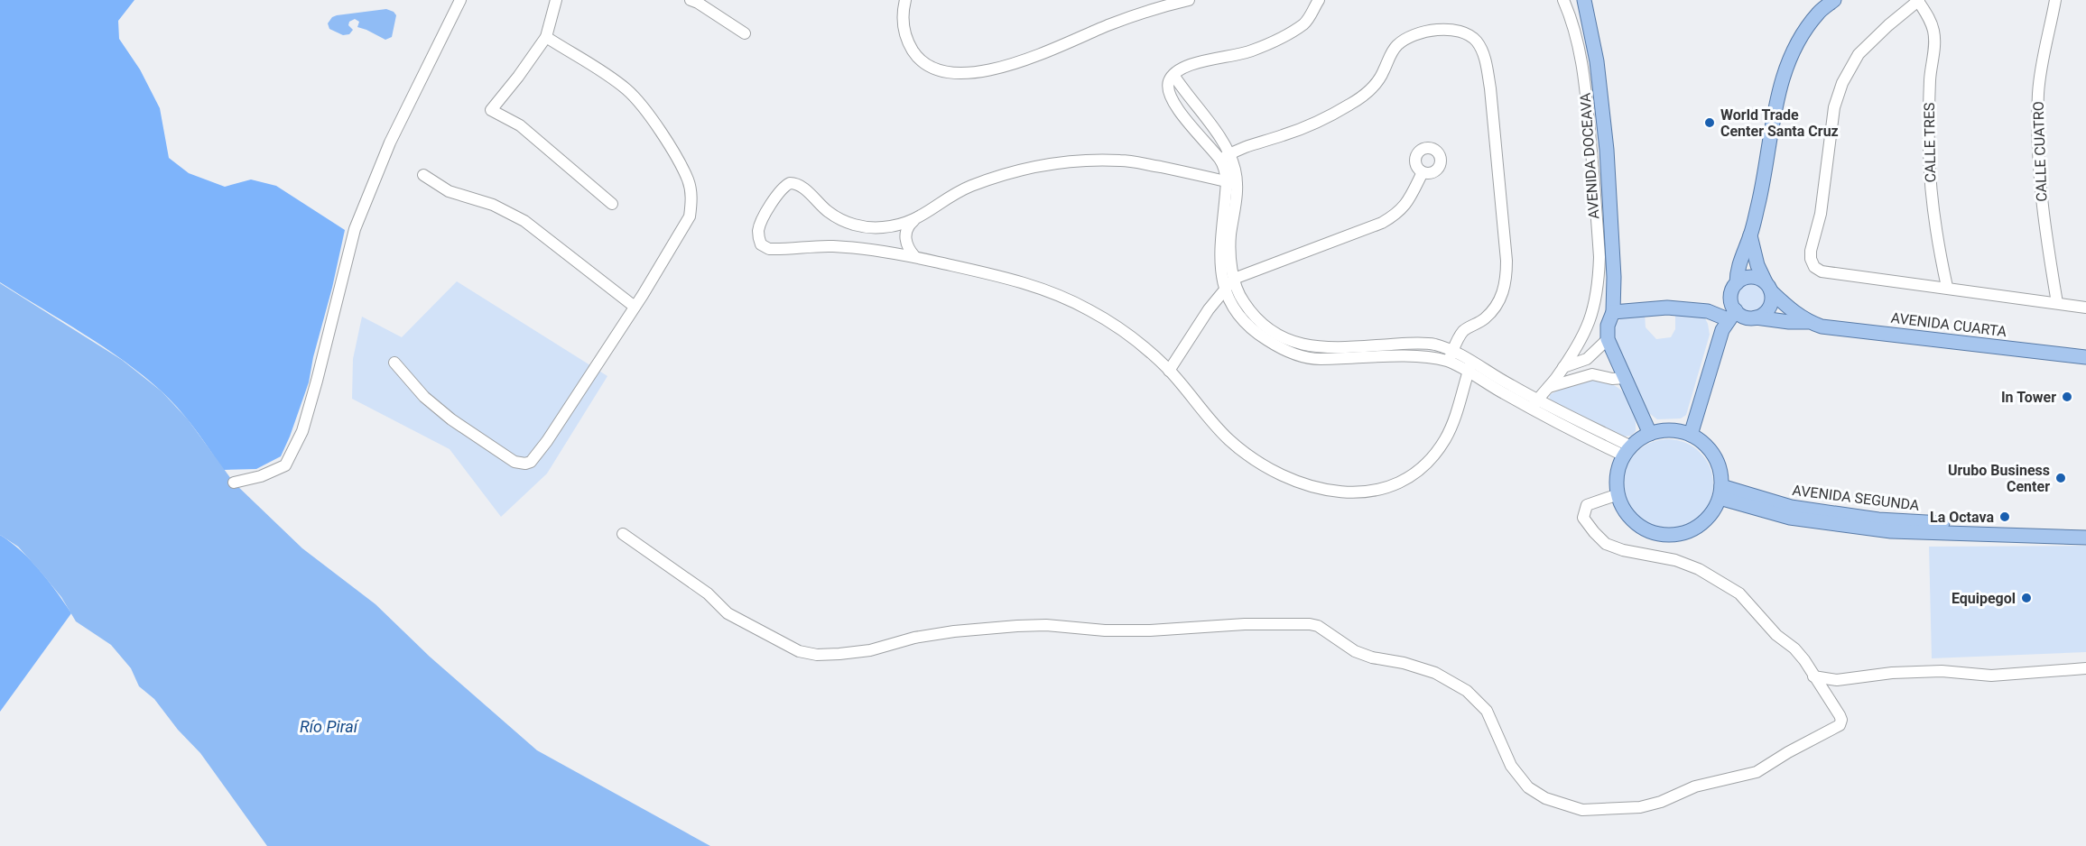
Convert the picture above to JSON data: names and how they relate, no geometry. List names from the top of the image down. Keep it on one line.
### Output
{"streets":{"main road":["AVENIDA DOCEAVA","AVENIDA CUARTA","AVENIDA SEGUNDA"],"street":["CALLE TRES","CALLE CUATRO"]},"water":["Río Piraí"],"places":["World Trade Center Santa Cruz","In Tower","Urubo Business Center","La Octava","Equipegol"]}
